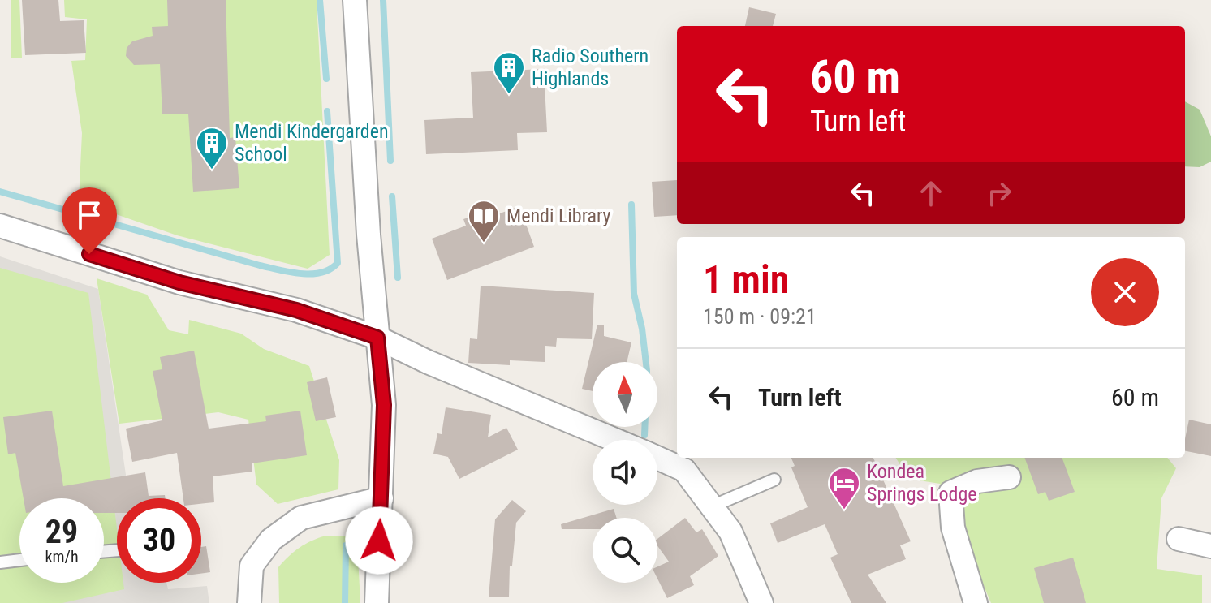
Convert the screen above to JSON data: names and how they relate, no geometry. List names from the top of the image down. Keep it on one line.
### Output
{"places":{"building":["Radio Southern Highlands","Mendi Kindergarden School"],"library":["Mendi Library"],"hotel":["Kondea Springs Lodge"]},"north":"top","page":{"turn":["60 m","Turn left"],"heading":["1 min","150 m · 09:21"],"list":[{"name":"Turn left","value":"60 m"}],"speed":"29 km/h","limit":"30"}}
